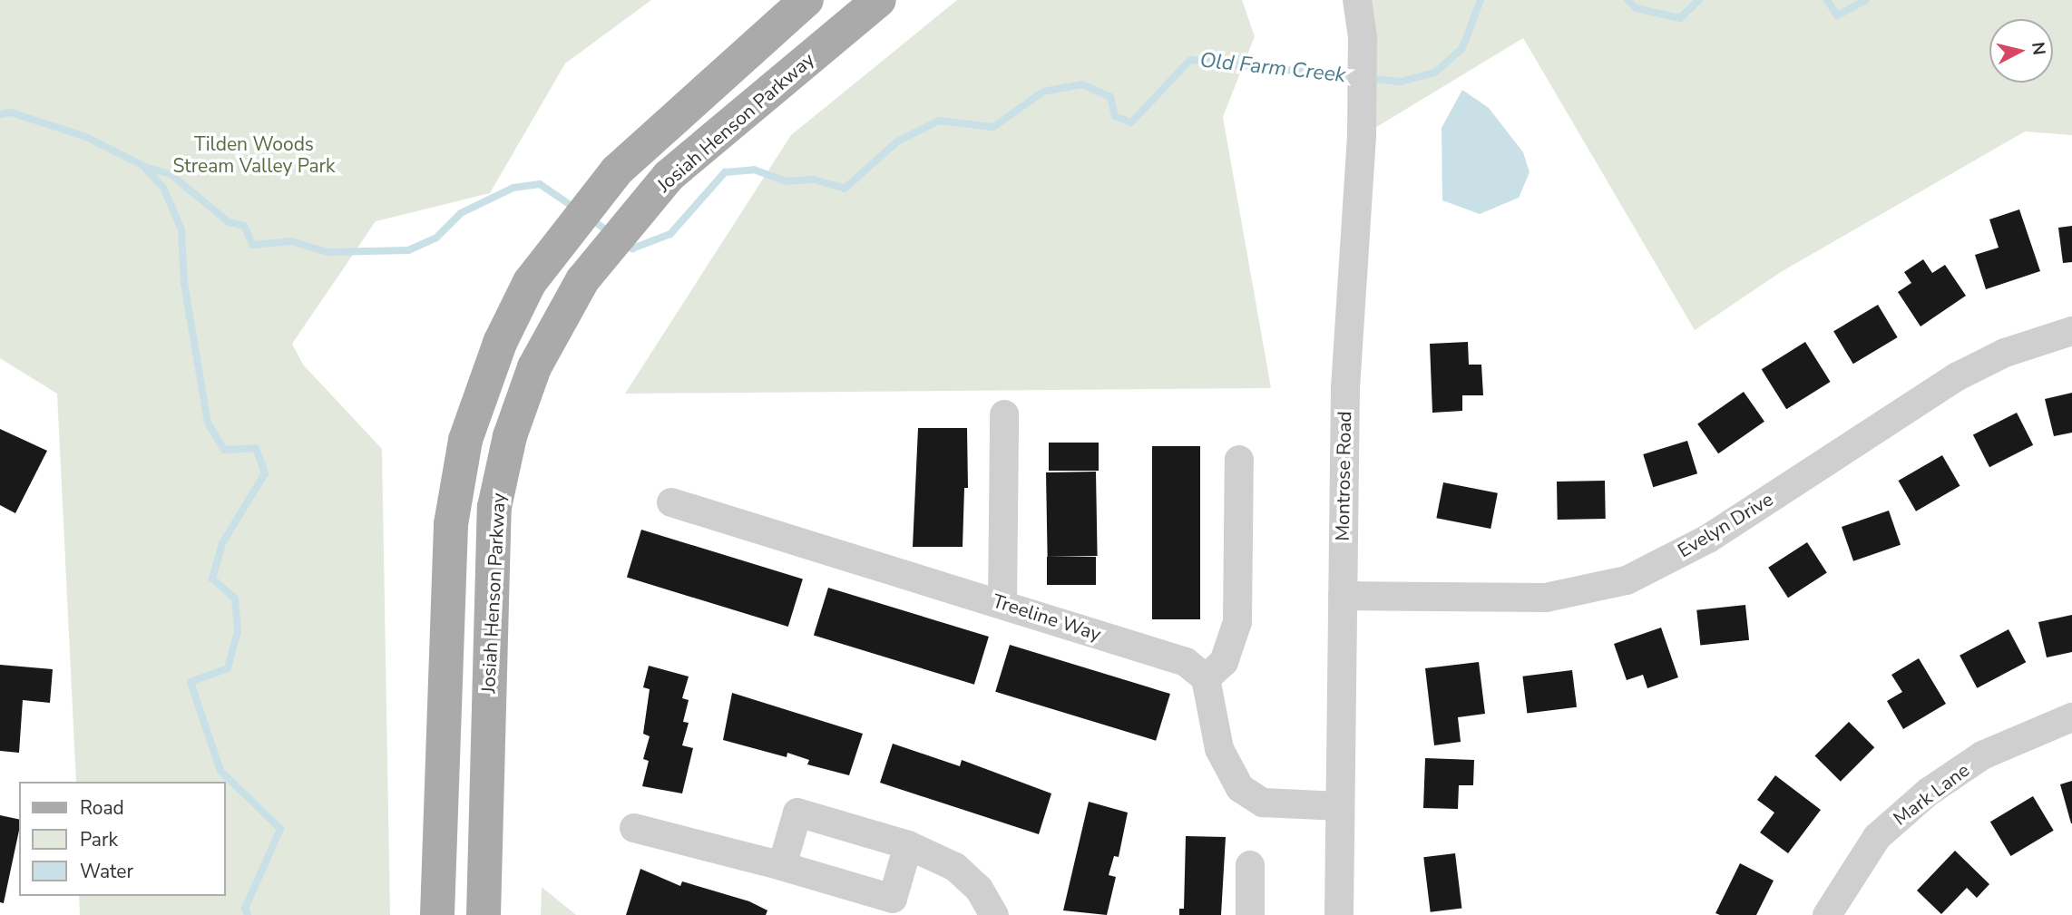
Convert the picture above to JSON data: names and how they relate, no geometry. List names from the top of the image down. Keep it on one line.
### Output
{"streets":{"main road":["Josiah Henson Parkway"],"street":["Montrose Road","Evelyn Drive","Treeline Way","Mark Lane"]},"crossings":[["Montrose Road","Evelyn Drive"]],"water":["Old Farm Creek"],"parks":["Tilden Woods Stream Valley Park"],"legend":["Road","Park","Water"],"north":"right"}
